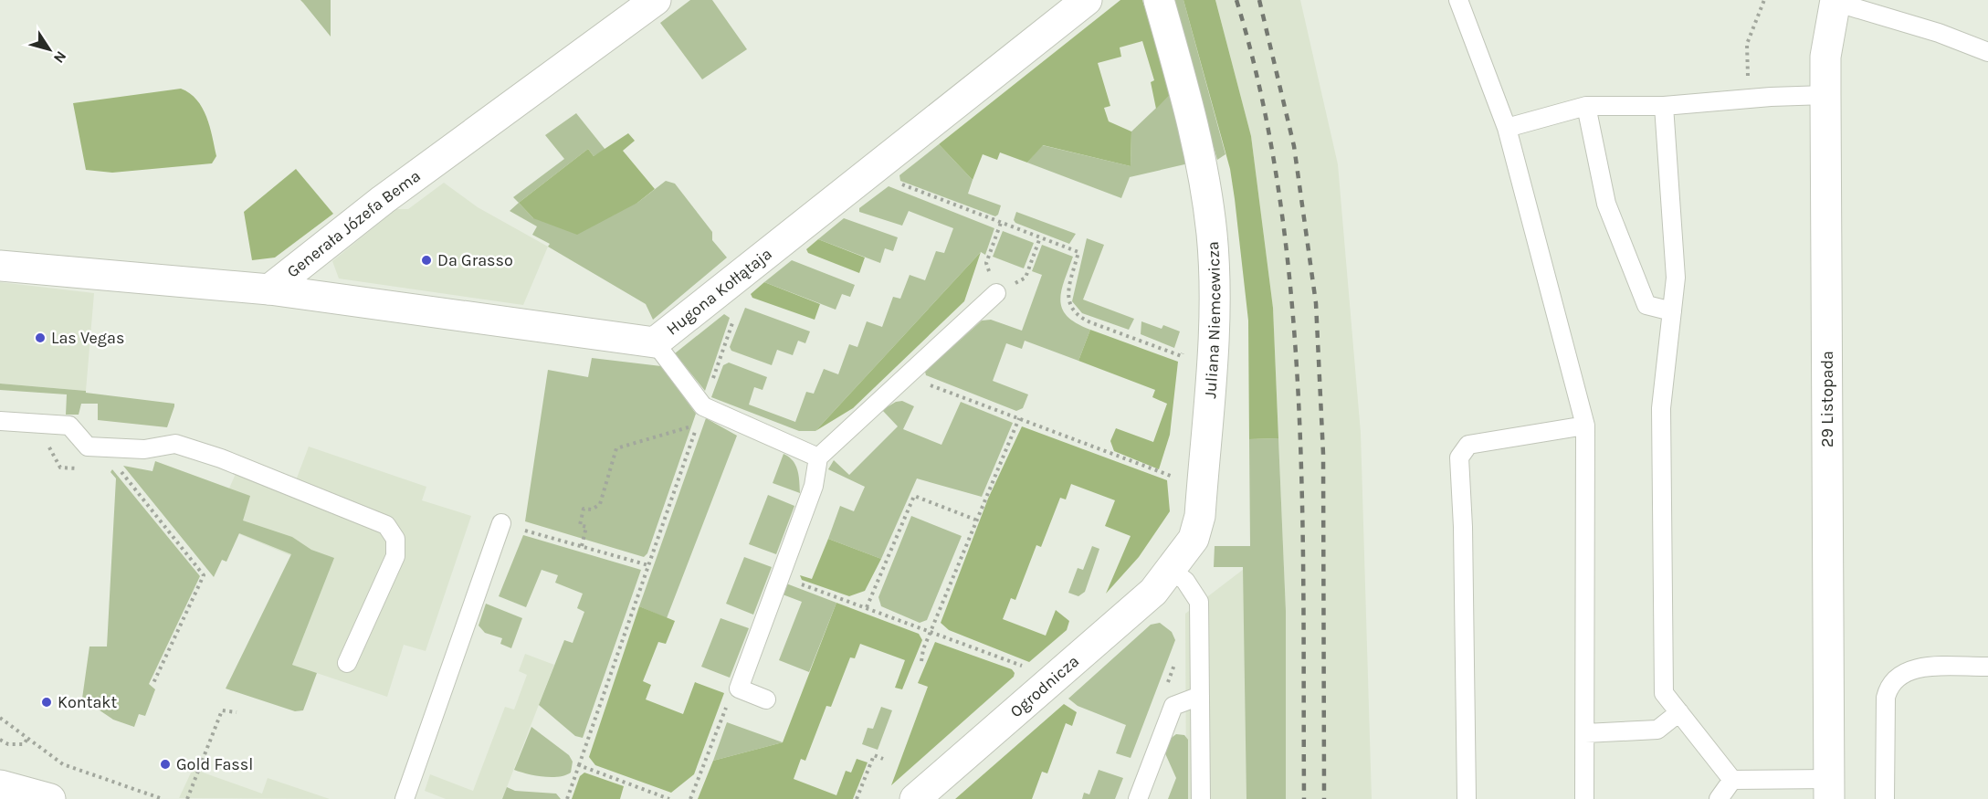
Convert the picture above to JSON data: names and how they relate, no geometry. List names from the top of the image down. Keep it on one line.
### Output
{"streets":{"street":["Generała Józefa Bema","Hugona Kołłątaja","Juliana Niemcewicza","29 Listopada","Ogrodnicza"]},"crossings":[["Generała Józefa Bema","Hugona Kołłątaja"],["Juliana Niemcewicza","Ogrodnicza"]],"places":["Da Grasso","Las Vegas","Kontakt","Gold Fassl"],"north":"bottom right"}
